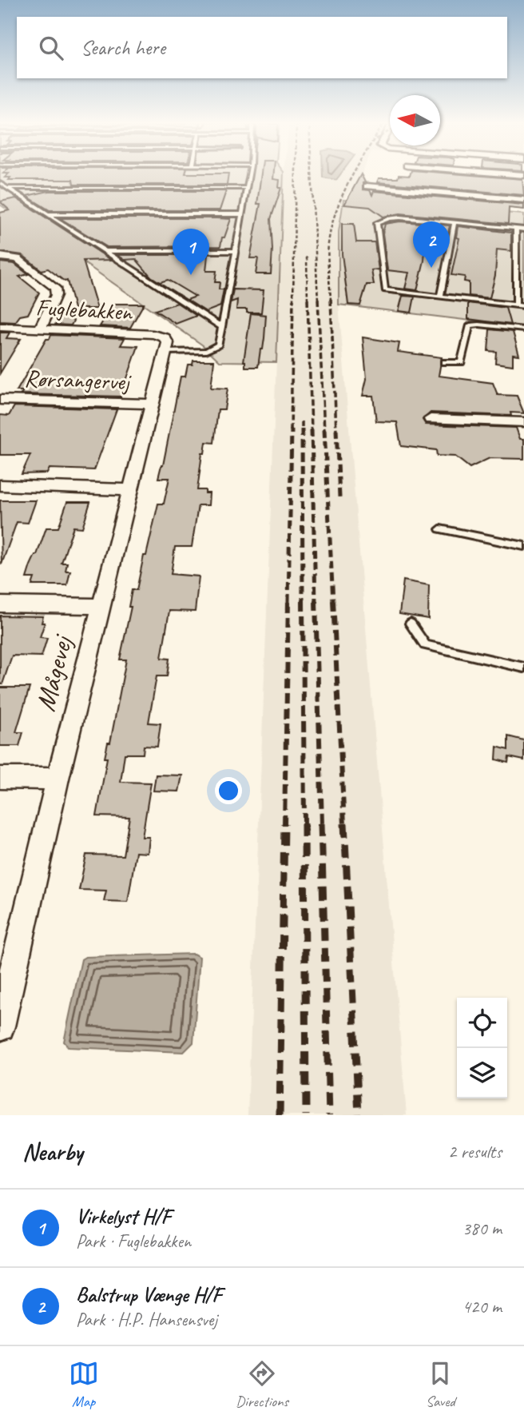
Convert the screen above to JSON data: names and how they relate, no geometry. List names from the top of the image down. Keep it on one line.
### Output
{"streets":{"street":["Fuglebakken","Rørsangervej","Mågevej"]},"crossings":[["Fuglebakken","Mågevej"],["Rørsangervej","Mågevej"]],"north":"left","page":{"search":"Search here","pins":["2","1"],"heading":["Nearby","2 results"],"list":[{"mark":"1","name":"Virkelyst H/F","note":"Park · Fuglebakken","value":"380 m"},{"mark":"2","name":"Balstrup Vænge H/F","note":"Park · H.P. Hansensvej","value":"420 m"}],"nav":["Map","Directions","Saved"]}}
